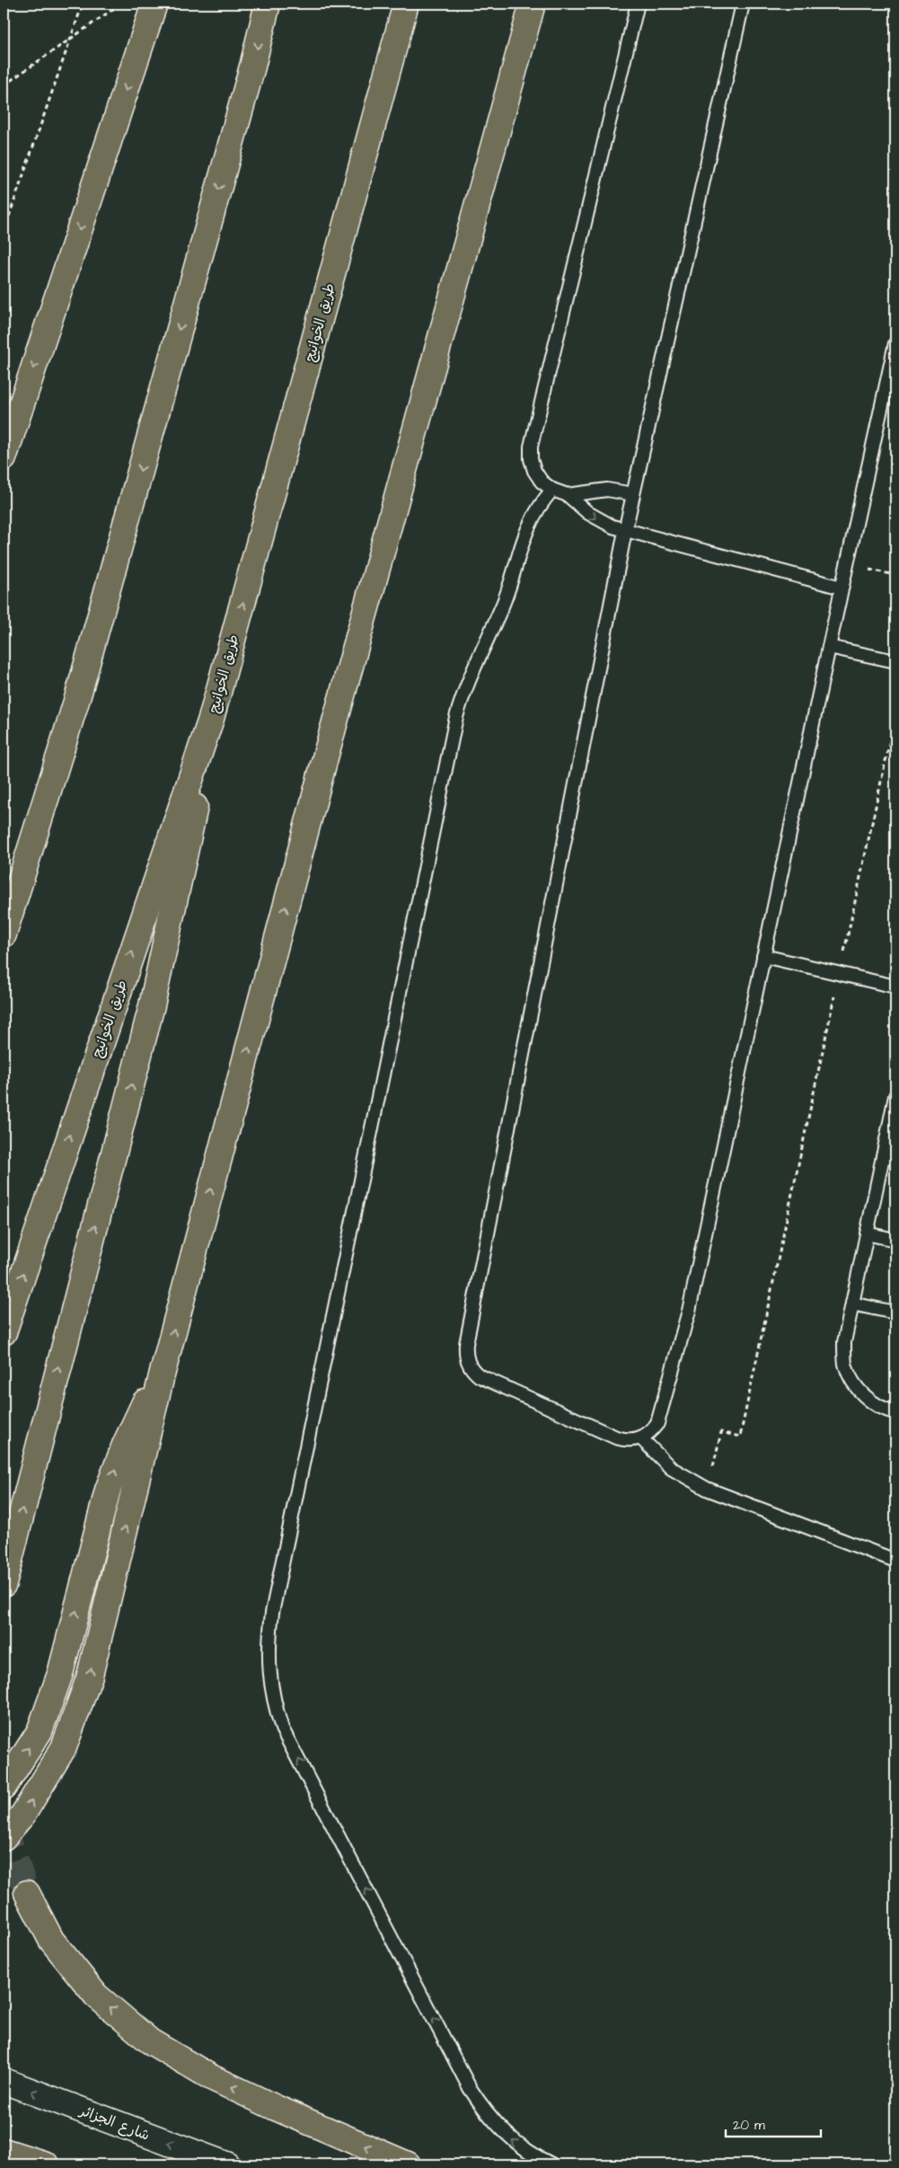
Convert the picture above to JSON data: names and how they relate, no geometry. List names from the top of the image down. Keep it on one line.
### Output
{"streets":{"highway":["طريق الخوانيج"],"main road":["شارع الجزائر"]},"one_way":["شارع الجزائر"],"scale_bar":"20 m"}
